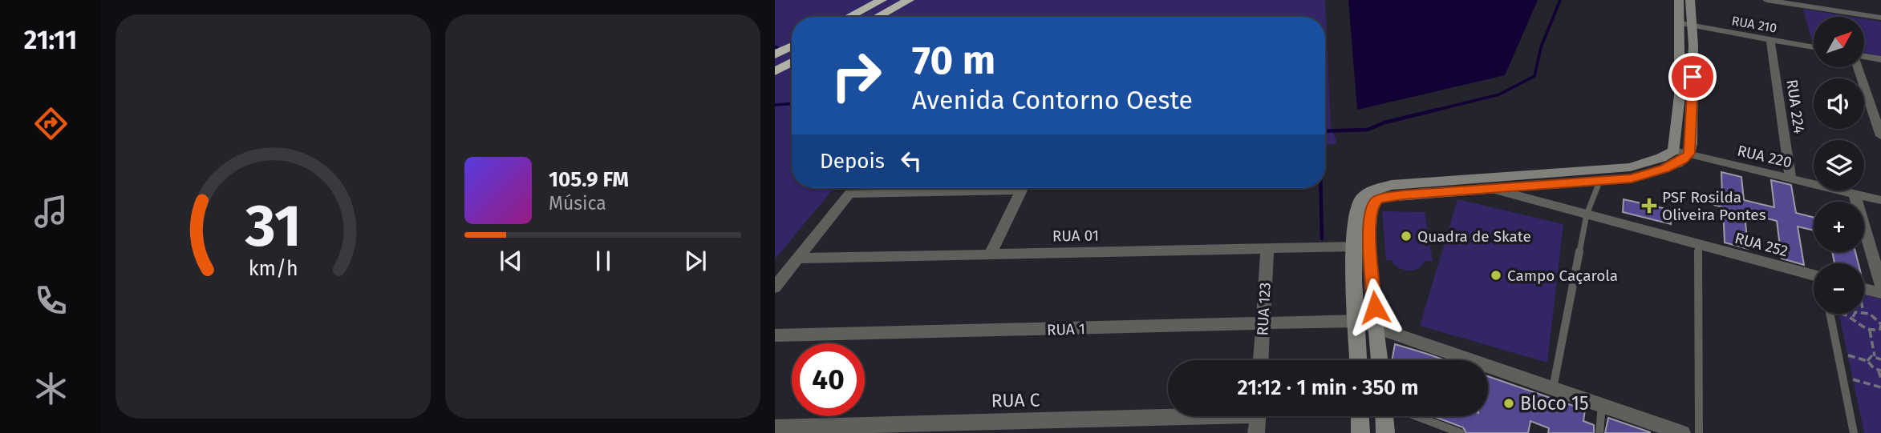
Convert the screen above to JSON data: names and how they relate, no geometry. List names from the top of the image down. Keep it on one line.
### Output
{"streets":{"street":["RUA 210","RUA 224","RUA 220","RUA 01","RUA 252","RUA 123","RUA 1","RUA C"]},"crossings":[["RUA 210","RUA 224"],["RUA 224","RUA 220"],["RUA 01","RUA 123"],["RUA 123","RUA 1"]],"places":{"health":["PSF Rosilda Oliveira Pontes"],"other":["Quadra de Skate","Campo Caçarola","Bloco 15"]},"north":"top right","page":{"tabs":"21:11","map_buttons":["+","−"],"turn":["70 m","Avenida Contorno Oeste"],"then":"Depois","song":["105.9 FM","Música"],"limit":"40","trip":"21:12 · 1 min · 350 m","gauge":["31","km/h"]}}
